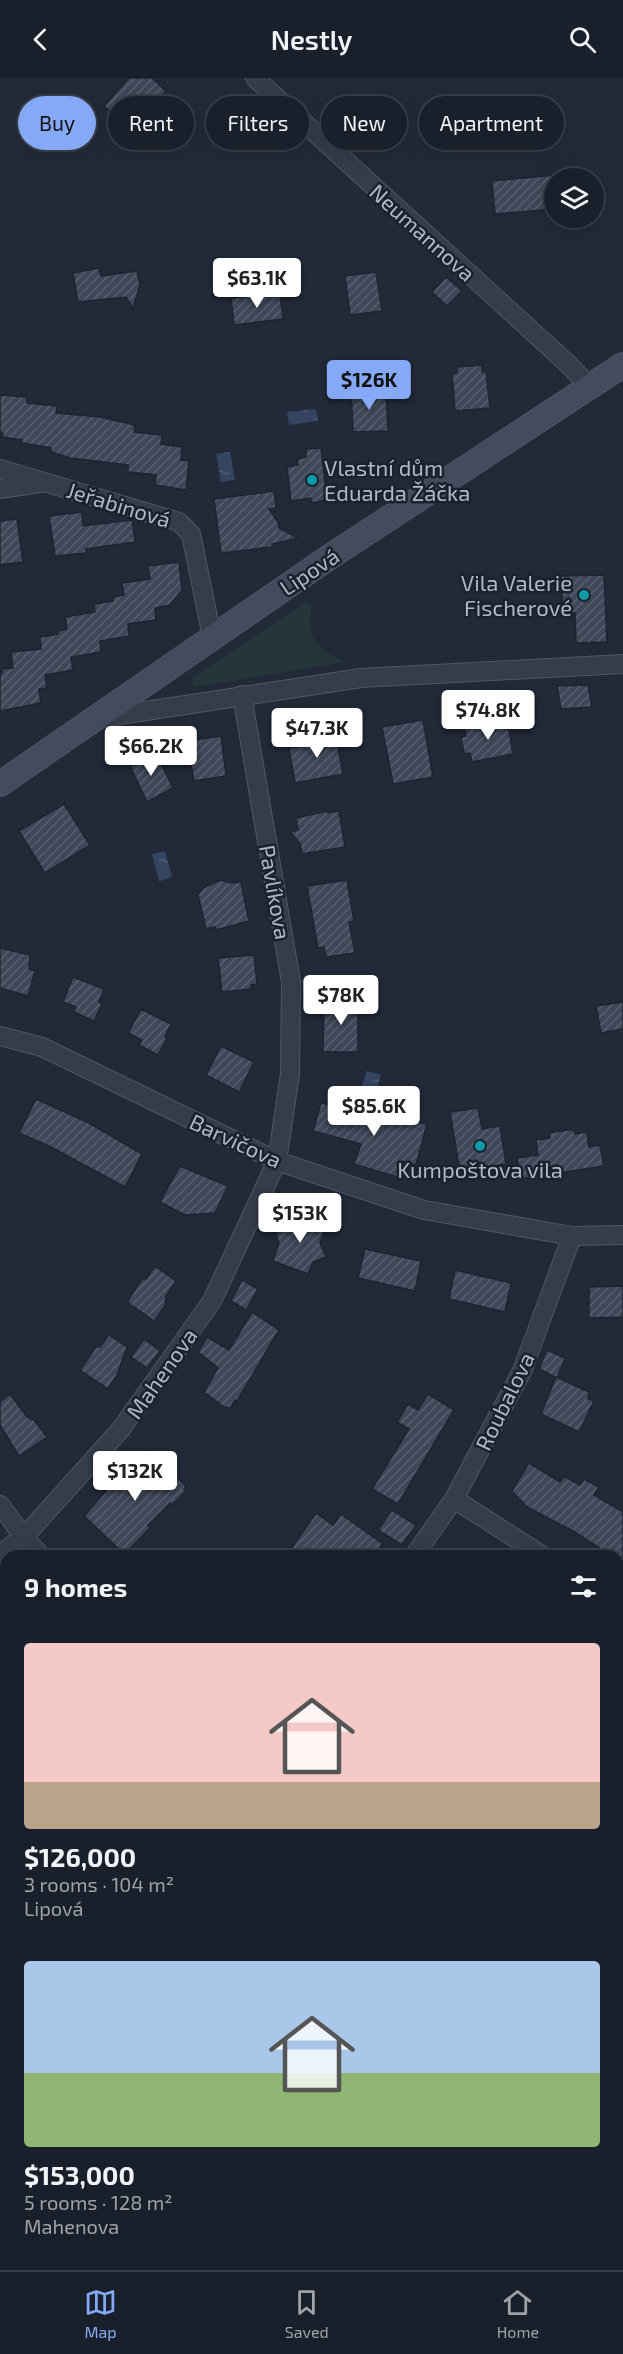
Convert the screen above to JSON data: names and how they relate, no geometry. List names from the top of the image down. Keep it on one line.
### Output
{"streets":{"street":["Neumannova","Jeřabinová","Lipová","Pavlíkova","Barvičova","Mahenova","Roubalova"]},"crossings":[["Neumannova","Lipová"],["Jeřabinová","Lipová"],["Pavlíkova","Barvičova"],["Pavlíkova","Mahenova"],["Barvičova","Mahenova"],["Barvičova","Roubalova"]],"places":["Vlastní dům Eduarda Žáčka","Vila Valerie Fischerové","Kumpoštova vila"],"page":{"header":"Nestly","chip":["Buy","Rent","Filters","New","Apartment"],"price":["$63.1K","$126K","$74.8K","$47.3K","$66.2K","$78K","$85.6K","$153K","$132K"],"heading":"9 homes","list":[{"name":"$126,000","note":"3 rooms · 104 m² · Lipová"},{"name":"$153,000","note":"5 rooms · 128 m² · Mahenova"}],"tabs":["Map","Saved","Home"]}}
